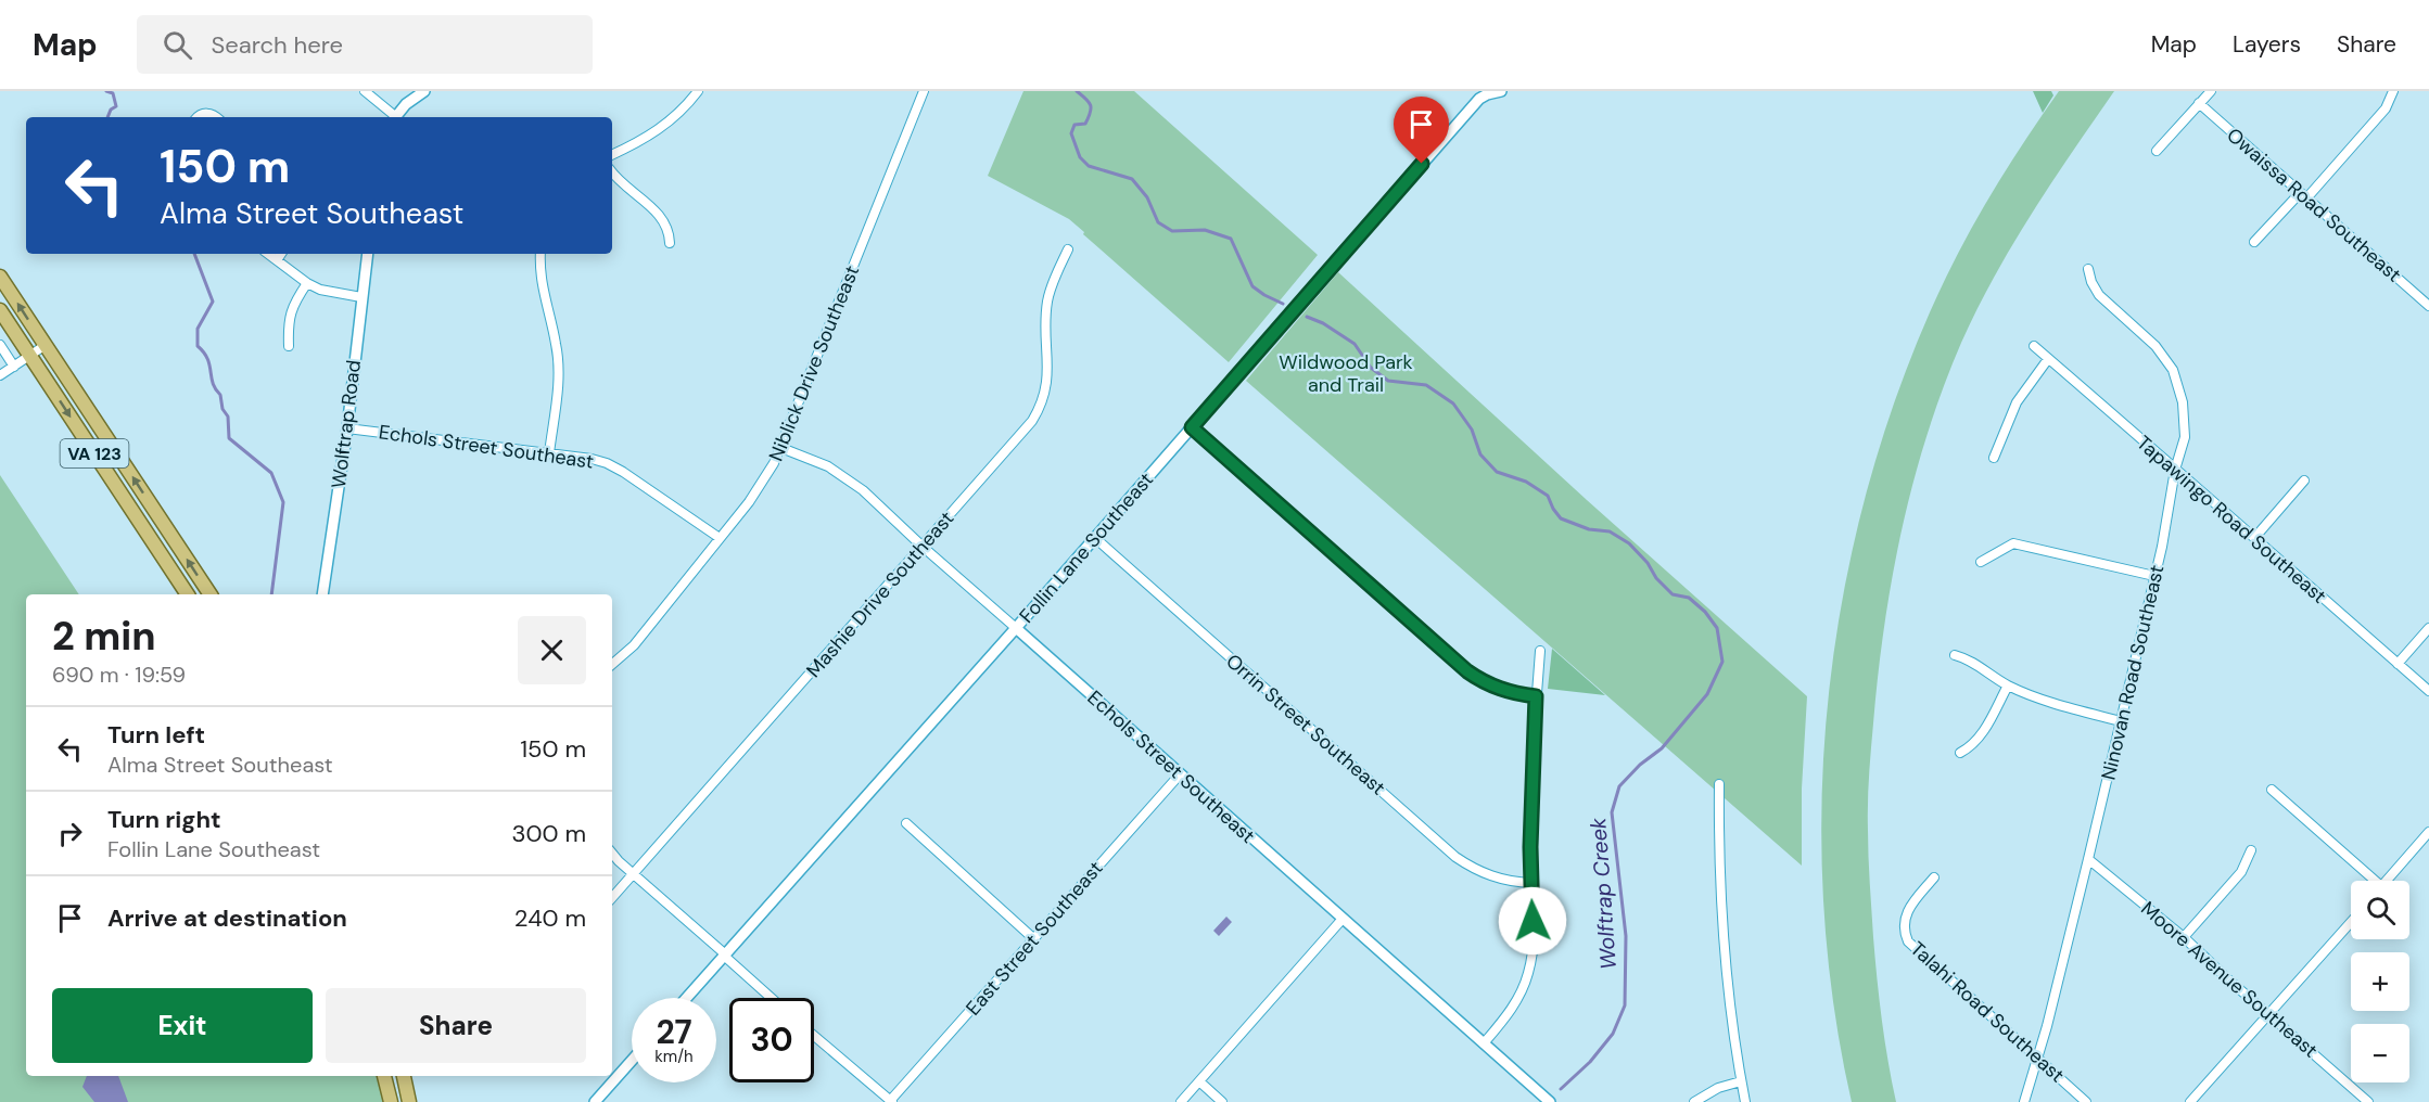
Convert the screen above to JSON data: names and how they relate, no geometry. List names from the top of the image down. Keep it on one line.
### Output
{"streets":{"main road":["VA 123"],"street":["Owaissa Road Southeast","Niblick Drive Southeast","Wolftrap Road","Echols Street Southeast","Tapawingo Road Southeast","Follin Lane Southeast","Mashie Drive Southeast","Ninovan Road Southeast","Orrin Street Southeast","East Street Southeast","Moore Avenue Southeast","Talahi Road Southeast"]},"crossings":[["Niblick Drive Southeast","Echols Street Southeast"],["Wolftrap Road","Echols Street Southeast"],["Echols Street Southeast","Follin Lane Southeast"],["Echols Street Southeast","Mashie Drive Southeast"],["Echols Street Southeast","East Street Southeast"],["Tapawingo Road Southeast","Ninovan Road Southeast"],["Follin Lane Southeast","Orrin Street Southeast"],["Ninovan Road Southeast","Moore Avenue Southeast"],["Ninovan Road Southeast","Talahi Road Southeast"]],"water":["Wolftrap Creek"],"parks":["Wildwood Park and Trail"],"page":{"header":"Map","search":"Search here","nav":["Map","Layers","Share"],"turn":["150 m","Alma Street Southeast"],"heading":["2 min","690 m · 19:59"],"list":[{"name":"Turn left","note":"Alma Street Southeast","value":"150 m"},{"name":"Turn right","note":"Follin Lane Southeast","value":"300 m"},{"name":"Arrive at destination","value":"240 m"}],"map_buttons":["+","−"],"buttons":["Exit","Share"],"speed":"27 km/h","limit":"30"}}
